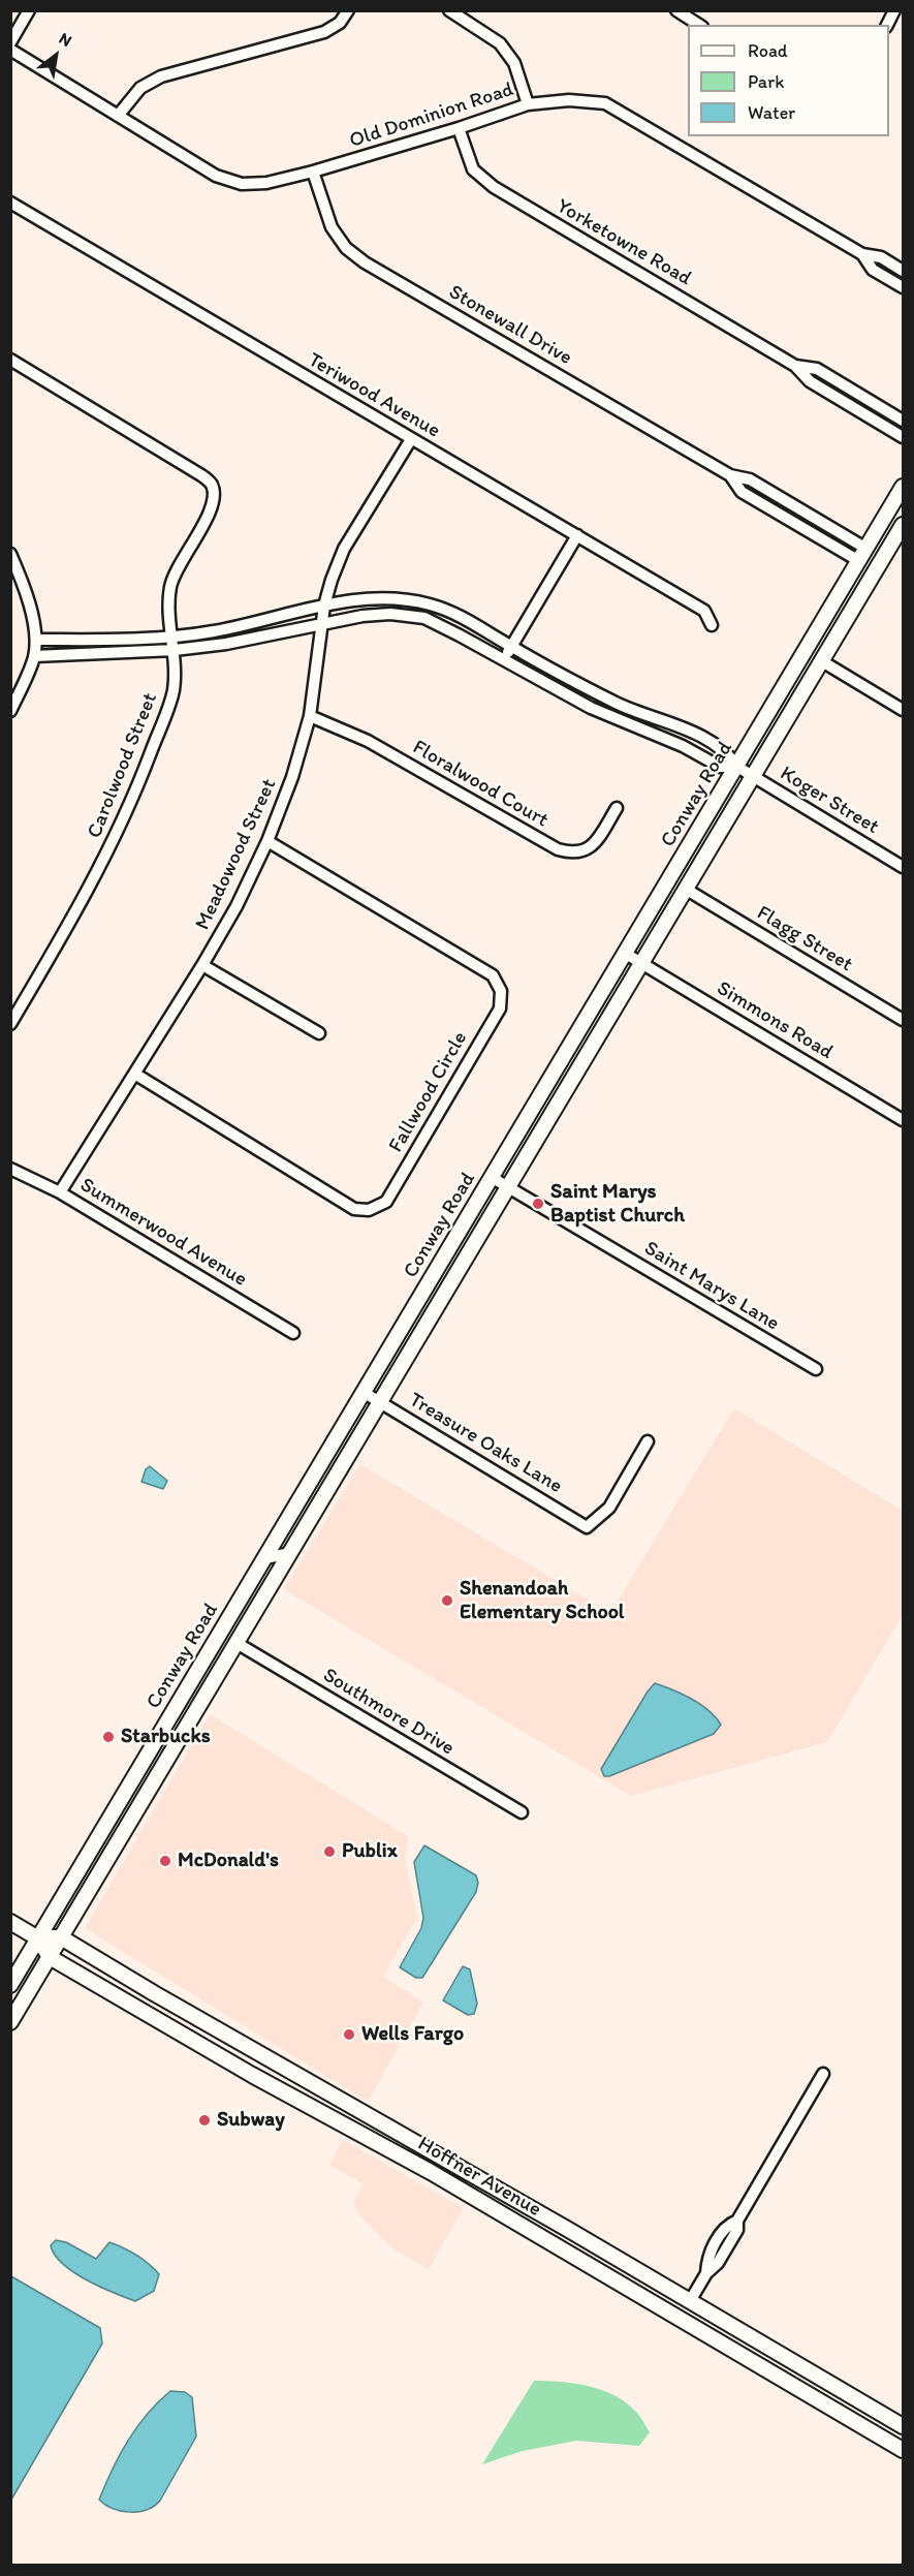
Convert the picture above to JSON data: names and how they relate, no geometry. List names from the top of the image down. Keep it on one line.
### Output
{"streets":{"main road":["Conway Road","Hoffner Avenue"],"street":["Old Dominion Road","Yorketowne Road","Stonewall Drive","Teriwood Avenue","Carolwood Street","Floralwood Court","Koger Street","Meadowood Street","Flagg Street","Simmons Road","Fallwood Circle","Summerwood Avenue","Saint Marys Lane","Treasure Oaks Lane","Southmore Drive"]},"crossings":[["Old Dominion Road","Yorketowne Road"],["Old Dominion Road","Stonewall Drive"],["Stonewall Drive","Conway Road"],["Teriwood Avenue","Meadowood Street"],["Floralwood Court","Meadowood Street"],["Conway Road","Koger Street"],["Conway Road","Flagg Street"],["Conway Road","Simmons Road"],["Conway Road","Saint Marys Lane"],["Conway Road","Treasure Oaks Lane"],["Conway Road","Southmore Drive"],["Conway Road","Hoffner Avenue"],["Meadowood Street","Fallwood Circle"],["Meadowood Street","Summerwood Avenue"]],"places":["Saint Marys Baptist Church","Shenandoah Elementary School","Starbucks","Publix","McDonald's","Wells Fargo","Subway"],"legend":["Road","Park","Water"],"north":"top right"}
